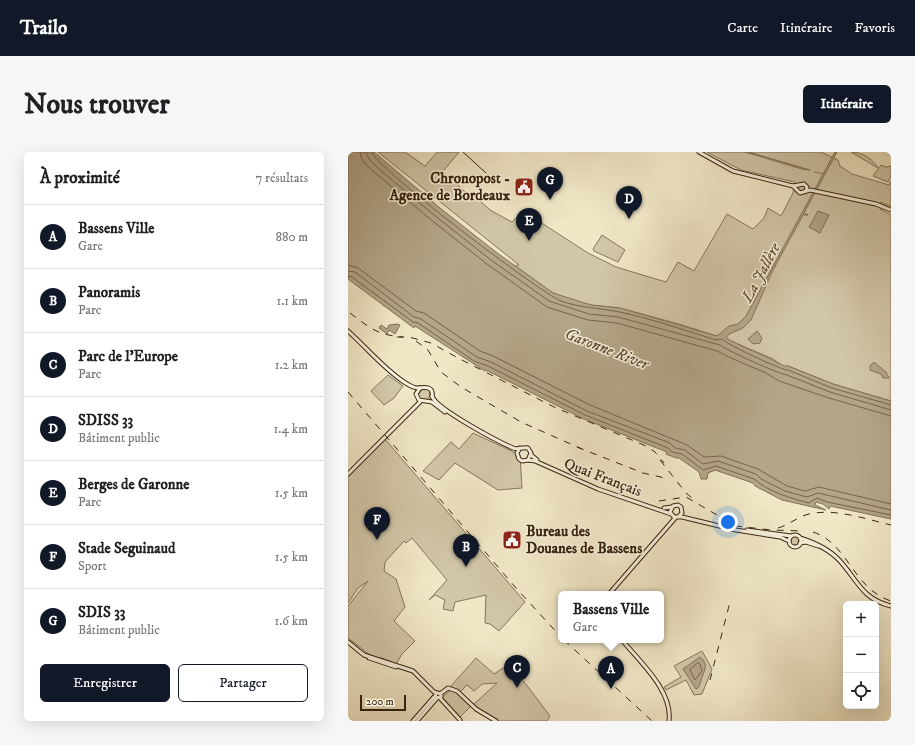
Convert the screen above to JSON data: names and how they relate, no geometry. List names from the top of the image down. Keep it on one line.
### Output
{"streets":{"main road":["Quai Français"]},"water":["La Jallère","Garonne River"],"places":{"public building":["Chronopost - Agence de Bordeaux","Bureau des Douanes de Bassens"]},"scale_bar":"200 m","page":{"header":"Trailo","nav":["Carte","Itinéraire","Favoris"],"buttons":["Itinéraire",["Enregistrer","Partager"]],"title":"Nous trouver","heading":["À proximité","7 résultats"],"pins":["G","D","E","F","B","C","A"],"list":[{"mark":"A","name":"Bassens Ville","note":"Gare","value":"880 m"},{"mark":"B","name":"Panoramis","note":"Parc","value":"1.1 km"},{"mark":"C","name":"Parc de l'Europe","note":"Parc","value":"1.2 km"},{"mark":"D","name":"SDISS 33","note":"Bâtiment public","value":"1.4 km"},{"mark":"E","name":"Berges de Garonne","note":"Parc","value":"1.5 km"},{"mark":"F","name":"Stade Seguinaud","note":"Sport","value":"1.5 km"},{"mark":"G","name":"SDIS 33","note":"Bâtiment public","value":"1.6 km"}],"popup":["Bassens Ville","Gare"],"map_buttons":["+","−"],"scale":"200 m"}}
